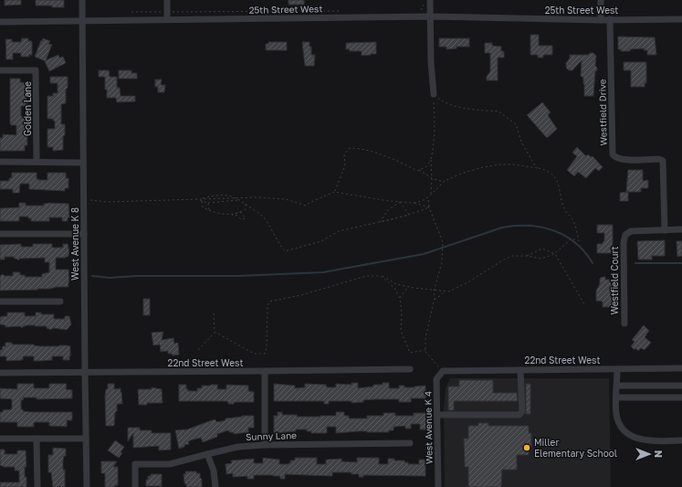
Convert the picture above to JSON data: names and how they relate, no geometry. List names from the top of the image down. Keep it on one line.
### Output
{"streets":{"street":["25th Street West","Golden Lane","Westfield Drive","West Avenue K 8","Westfield Court","22nd Street West","West Avenue K 4","Sunny Lane"]},"crossings":[["25th Street West","Westfield Drive"],["25th Street West","West Avenue K 8"],["Westfield Drive","Westfield Court"],["West Avenue K 8","22nd Street West"],["22nd Street West","West Avenue K 4"]],"places":["Miller Elementary School"],"north":"right"}
